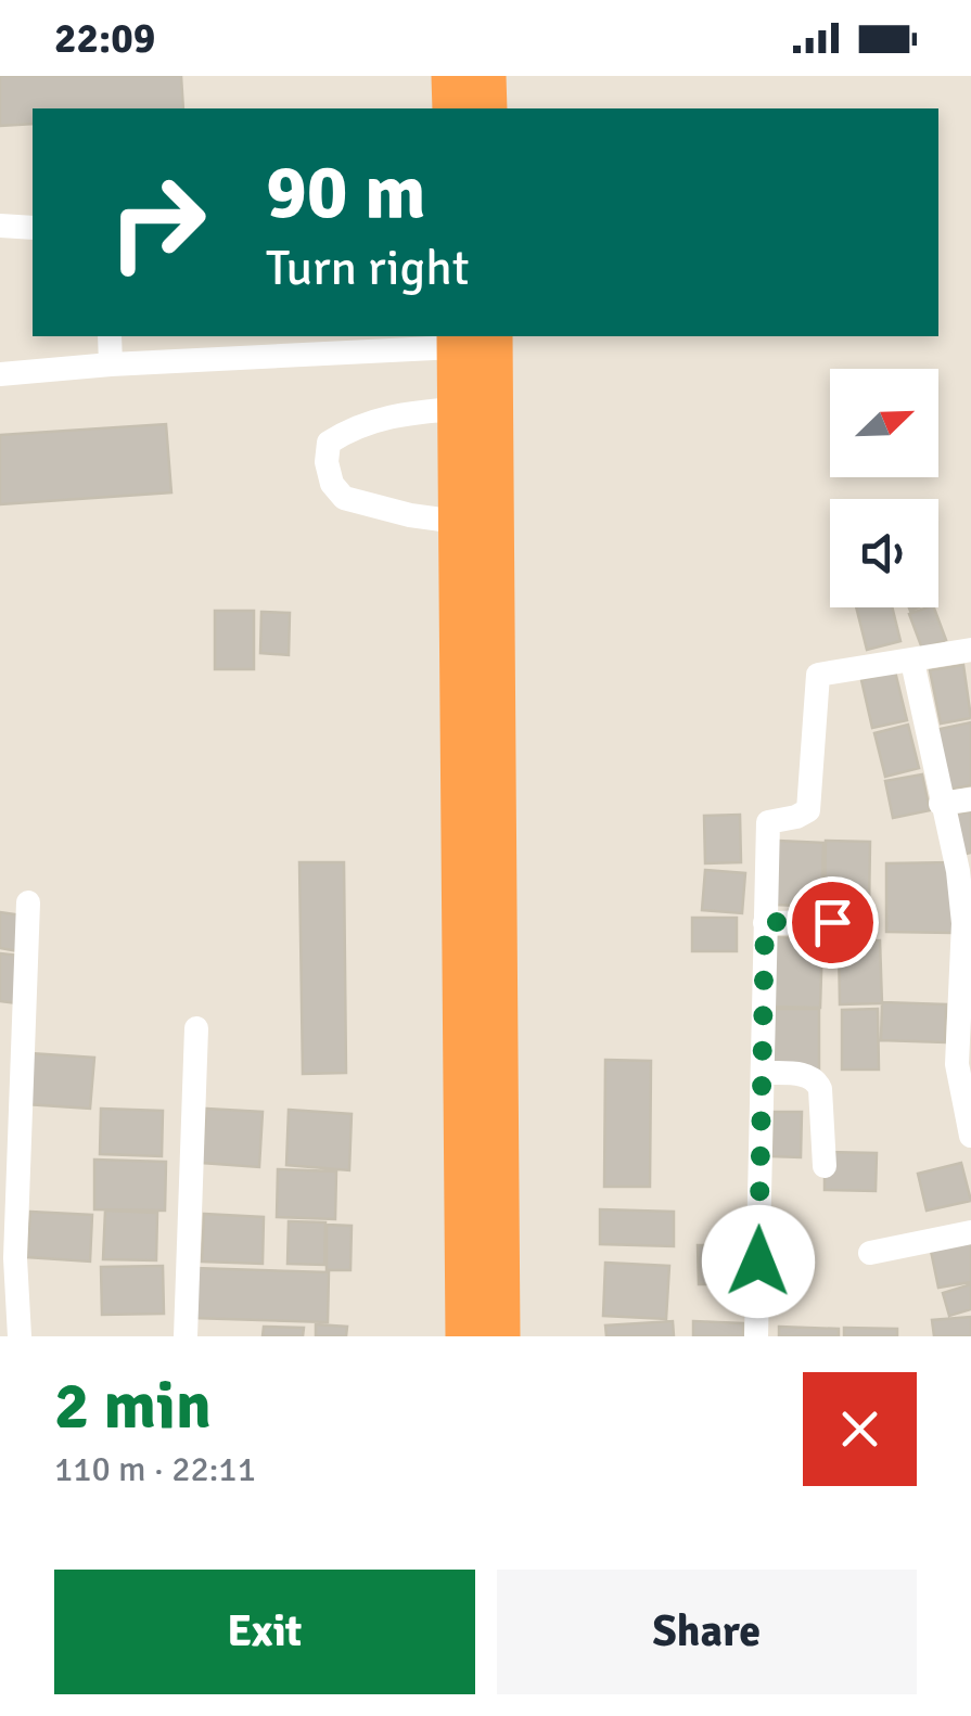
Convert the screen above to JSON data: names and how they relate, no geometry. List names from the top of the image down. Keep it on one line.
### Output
{"north":"top right","page":{"status":"22:09","turn":["90 m","Turn right"],"heading":["2 min","110 m · 22:11"],"buttons":["Exit","Share"]}}
